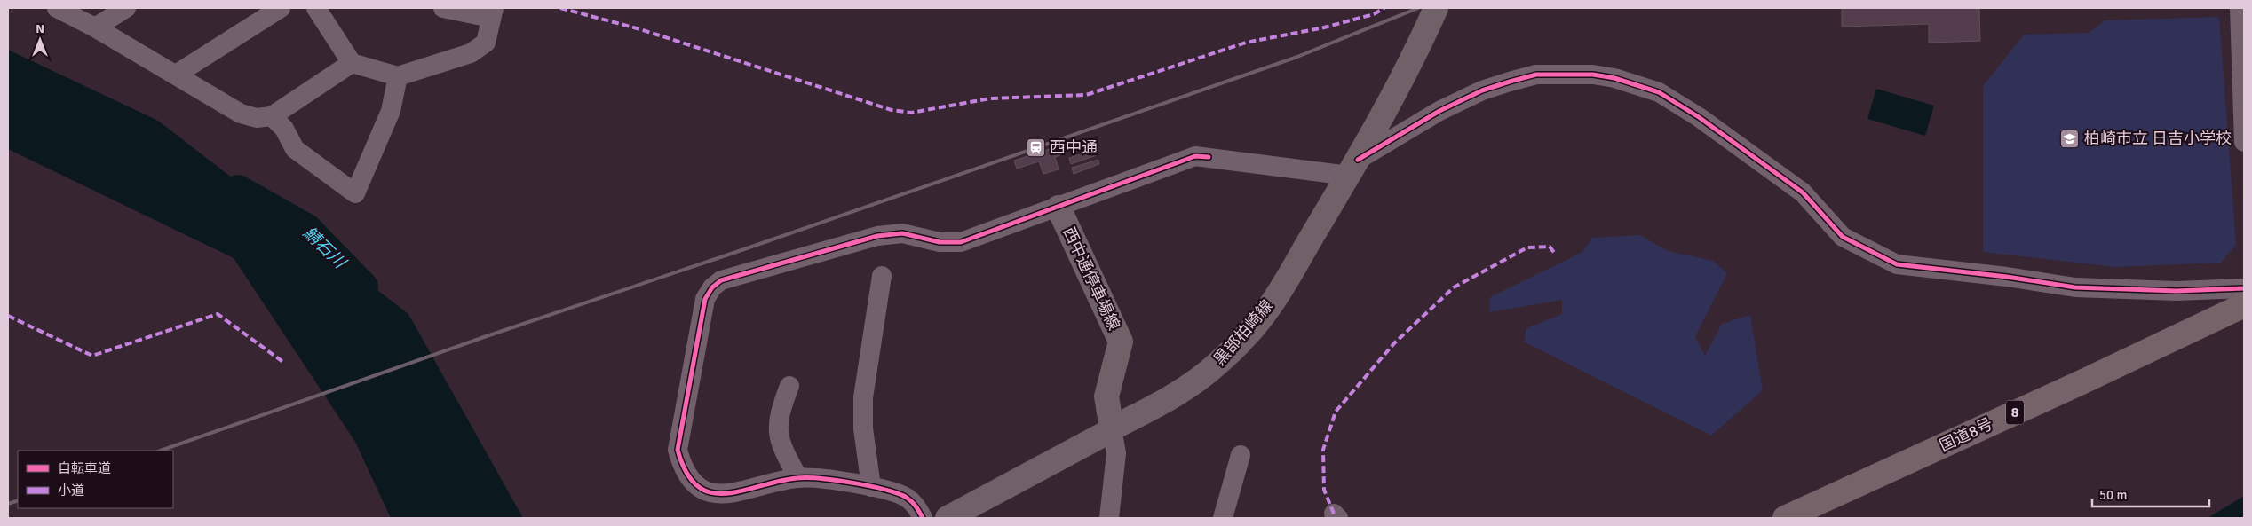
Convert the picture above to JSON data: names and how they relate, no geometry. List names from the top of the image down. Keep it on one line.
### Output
{"streets":{"highway":["8","国道8号"],"main road":["西中通停車場線","黒部柏崎線"]},"crossings":[["西中通停車場線","黒部柏崎線"]],"water":["鯖石川"],"places":{"school or university":["柏崎市立 日吉小学校"],"station":["西中通"]},"legend":["自転車道","小道"],"scale_bar":"50 m","north":"top"}
